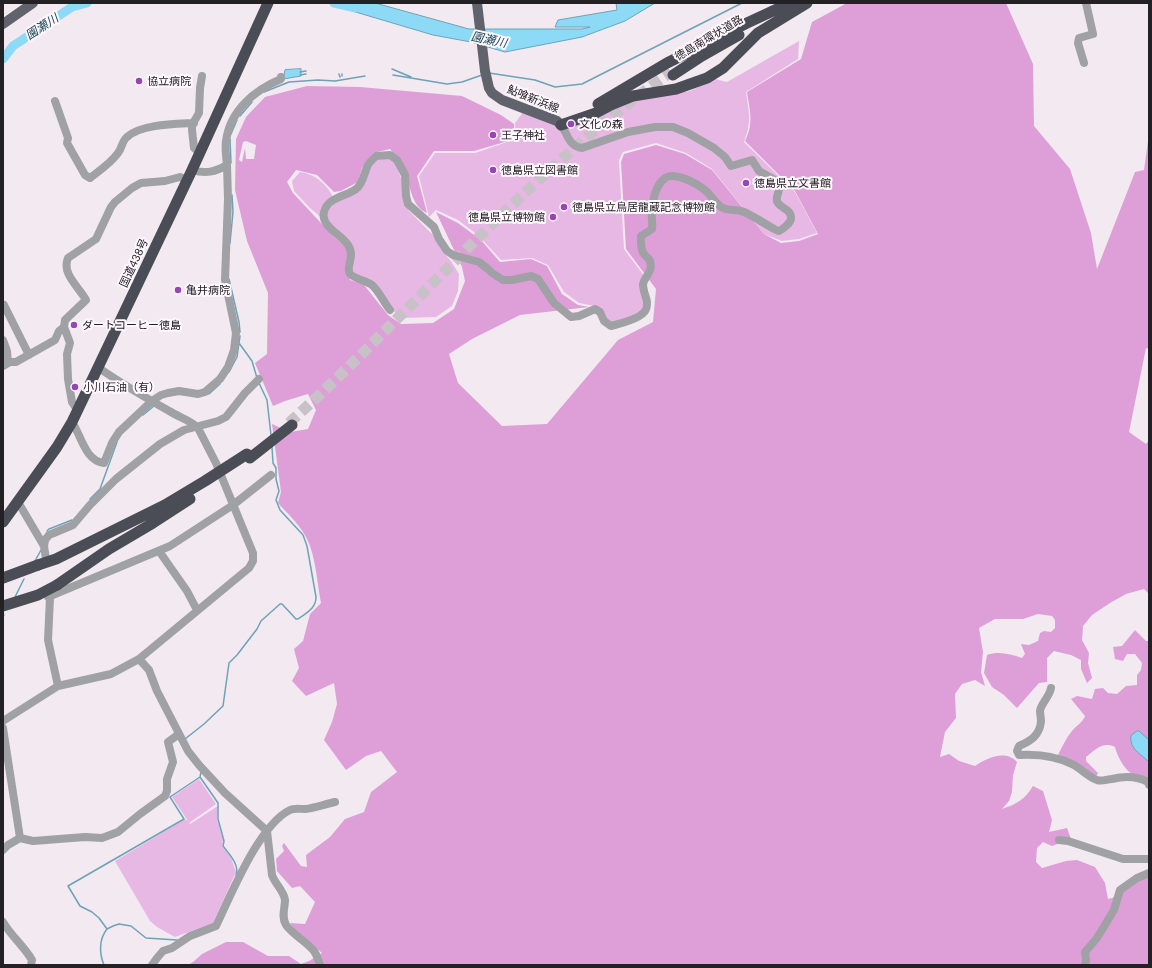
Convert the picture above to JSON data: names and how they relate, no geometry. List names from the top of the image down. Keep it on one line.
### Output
{"streets":{"highway":["徳島南環状道路","国道438号"],"main road":["鮎喰新浜線"]},"water":["園瀬川"],"places":["協立病院","文化の森","王子神社","徳島県立図書館","徳島県立文書館","徳島県立鳥居龍蔵記念博物館","徳島県立博物館","亀井病院","ダートコーヒー徳島","小川石油（有）"]}
